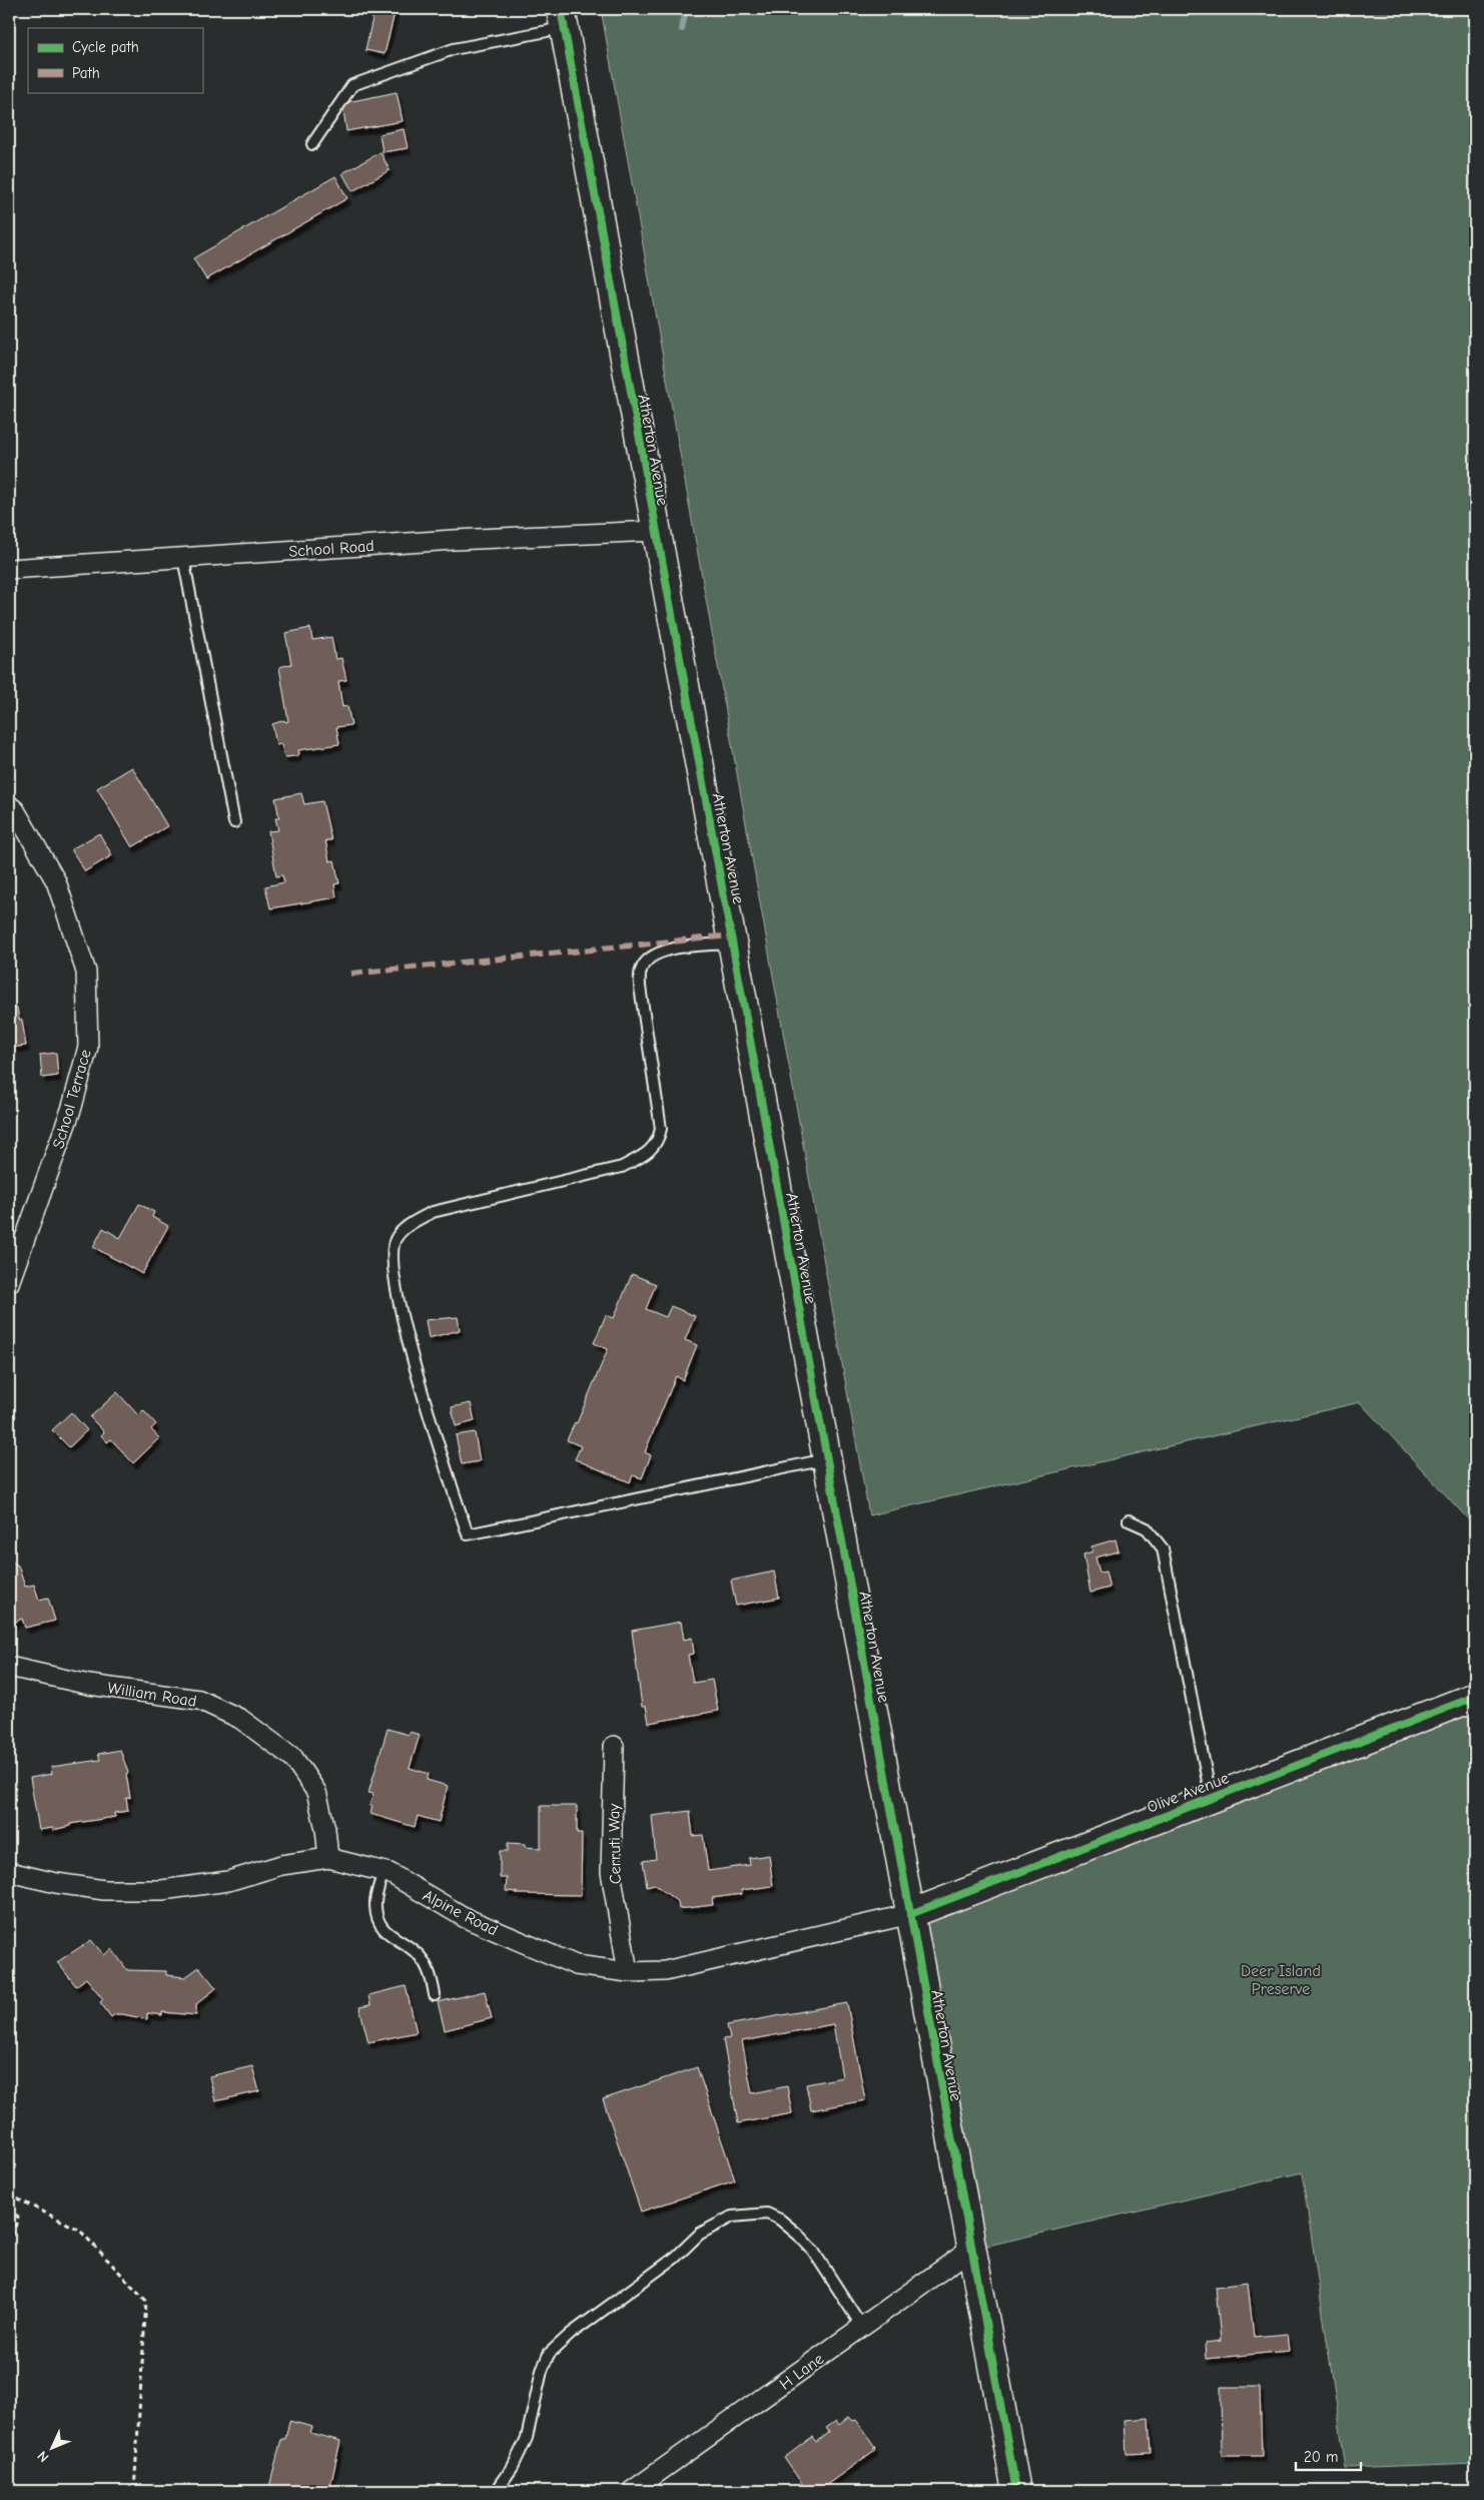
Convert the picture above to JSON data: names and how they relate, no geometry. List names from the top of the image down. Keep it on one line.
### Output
{"streets":{"main road":["Atherton Avenue","Olive Avenue"],"street":["School Road","School Terrace","William Road","Cerruti Way","Alpine Road","H Lane"]},"crossings":[["Atherton Avenue","School Road"],["Atherton Avenue","Olive Avenue"],["Atherton Avenue","Alpine Road"],["Atherton Avenue","H Lane"],["William Road","Alpine Road"],["Olive Avenue","Alpine Road"],["Cerruti Way","Alpine Road"]],"parks":["Deer Island Preserve"],"legend":["Cycle path","Path"],"scale_bar":"20 m","north":"bottom left"}
